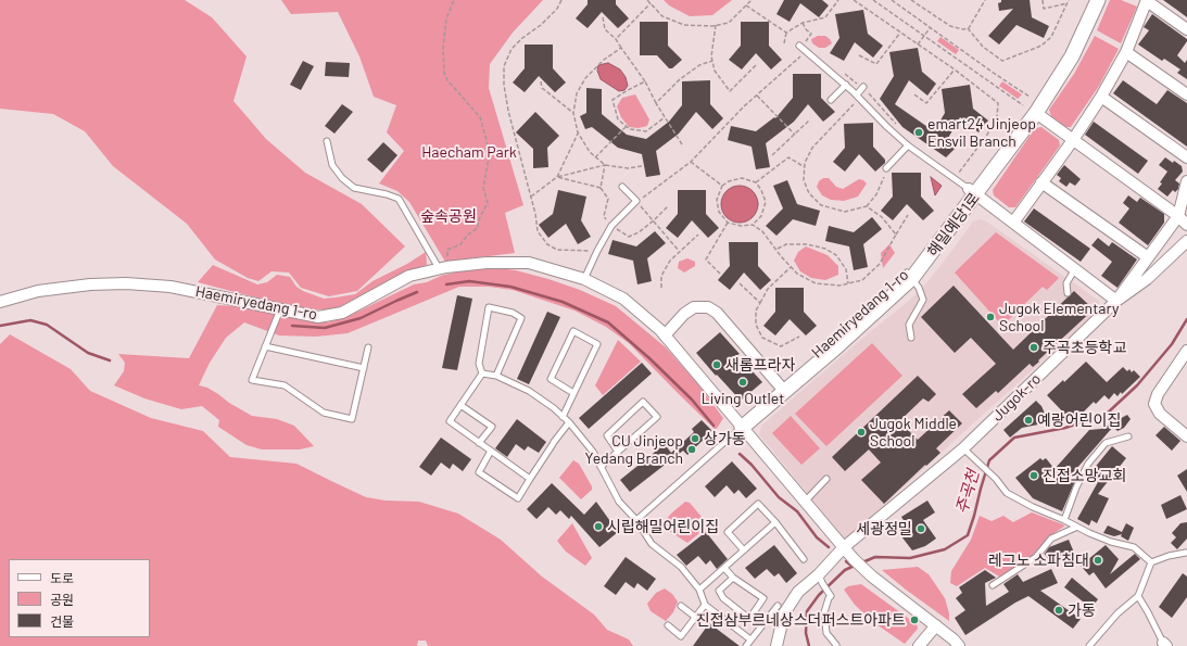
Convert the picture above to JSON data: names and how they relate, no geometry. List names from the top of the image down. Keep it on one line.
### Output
{"streets":{"street":["해밀예당1로","Haemiryedang 1-ro","Jugok-ro"]},"crossings":[["해밀예당1로","Haemiryedang 1-ro"]],"water":["주곡천"],"parks":["Haecham Park","숲속공원"],"places":["emart24 Jinjeop Ensvil Branch","Jugok Elementary School","주곡초등학교","새롬프라자","Living Outlet","예랑어린이집","Jugok Middle School","상가동","CU Jinjeop Yedang Branch","진접소망교회","시립해밀어린이집","세광정밀","레그노 소파침대","가동","진접삼부르네상스더퍼스트아파트"],"legend":["도로","공원","건물"]}
